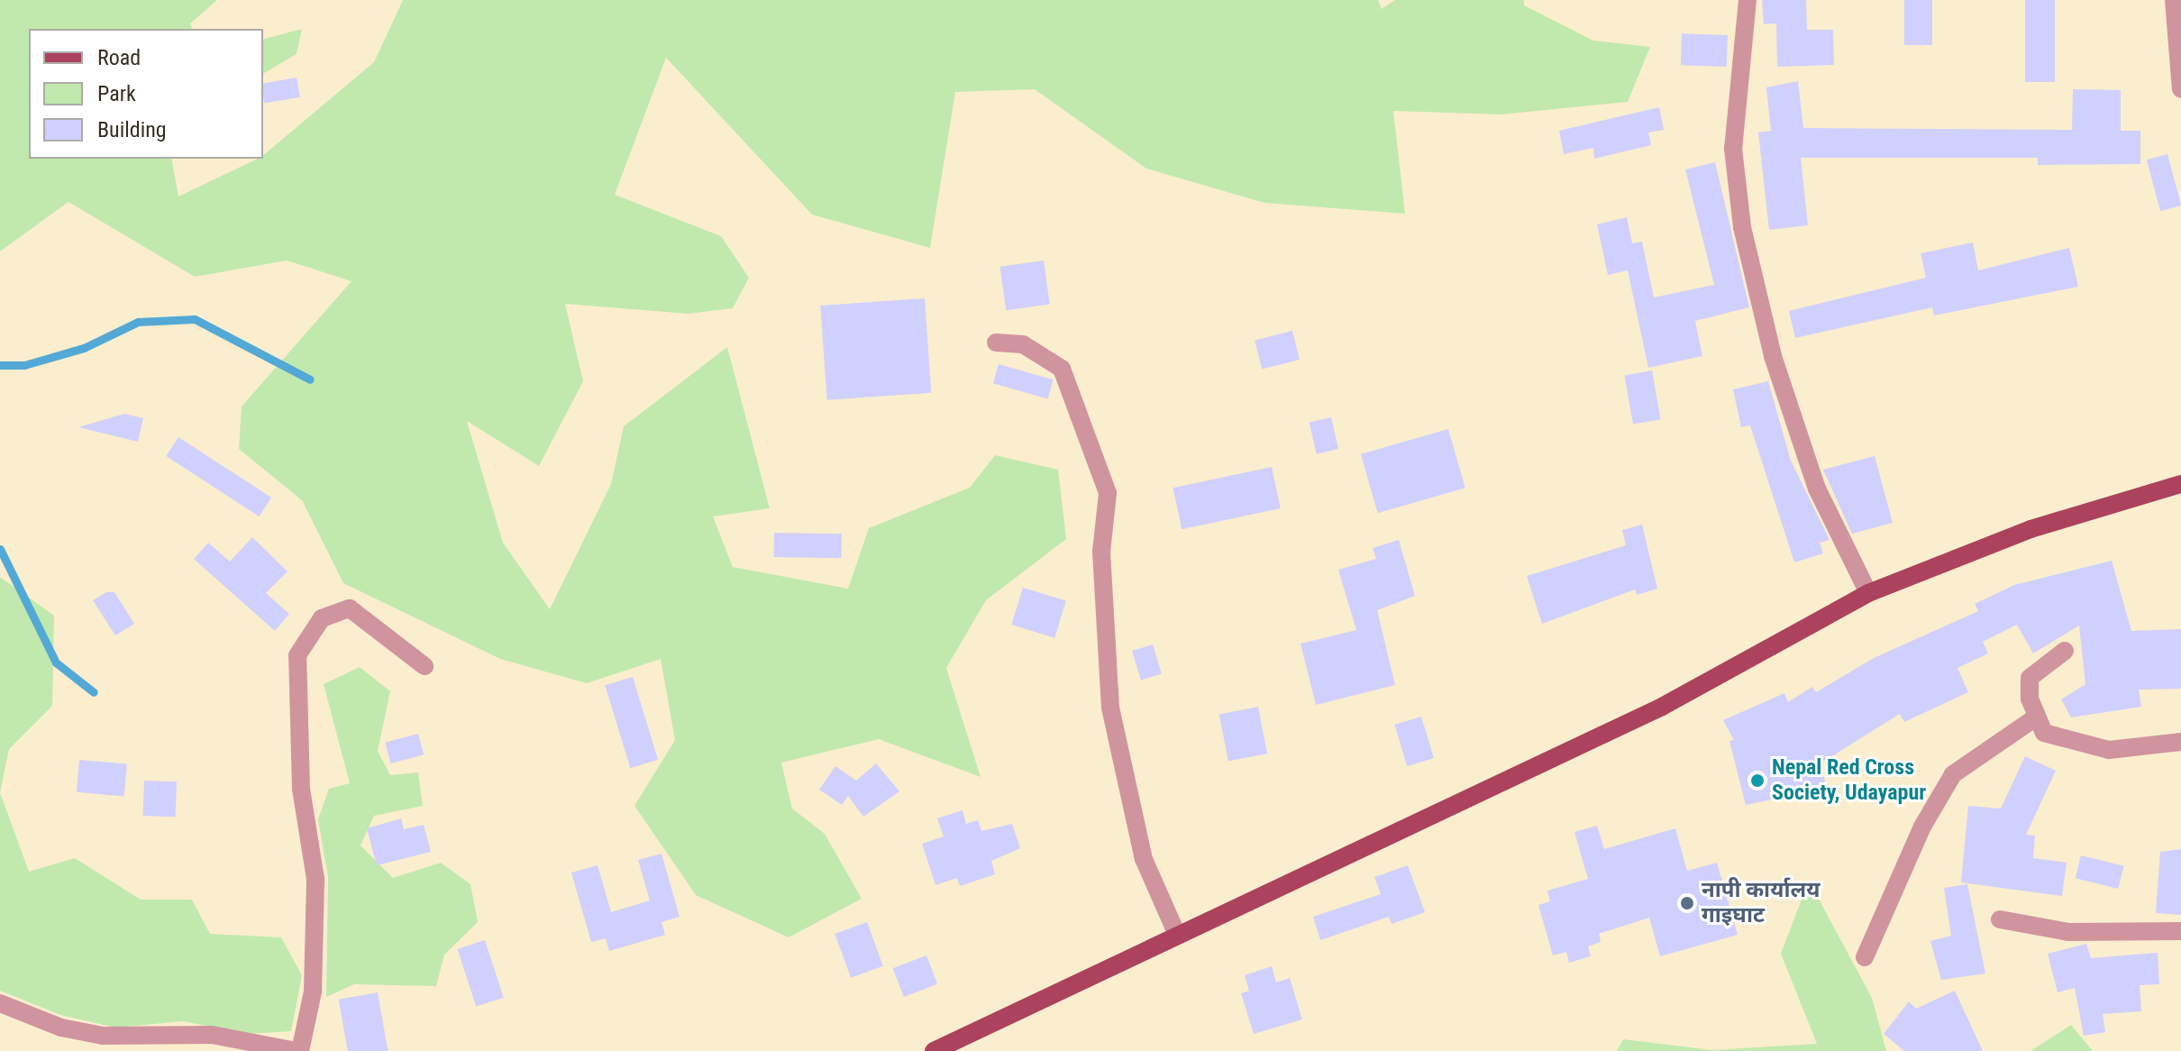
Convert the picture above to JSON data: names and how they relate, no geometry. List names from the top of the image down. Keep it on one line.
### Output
{"places":["Nepal Red Cross Society, Udayapur","नापी कार्यालय गाइघाट"],"legend":["Road","Park","Building"]}
